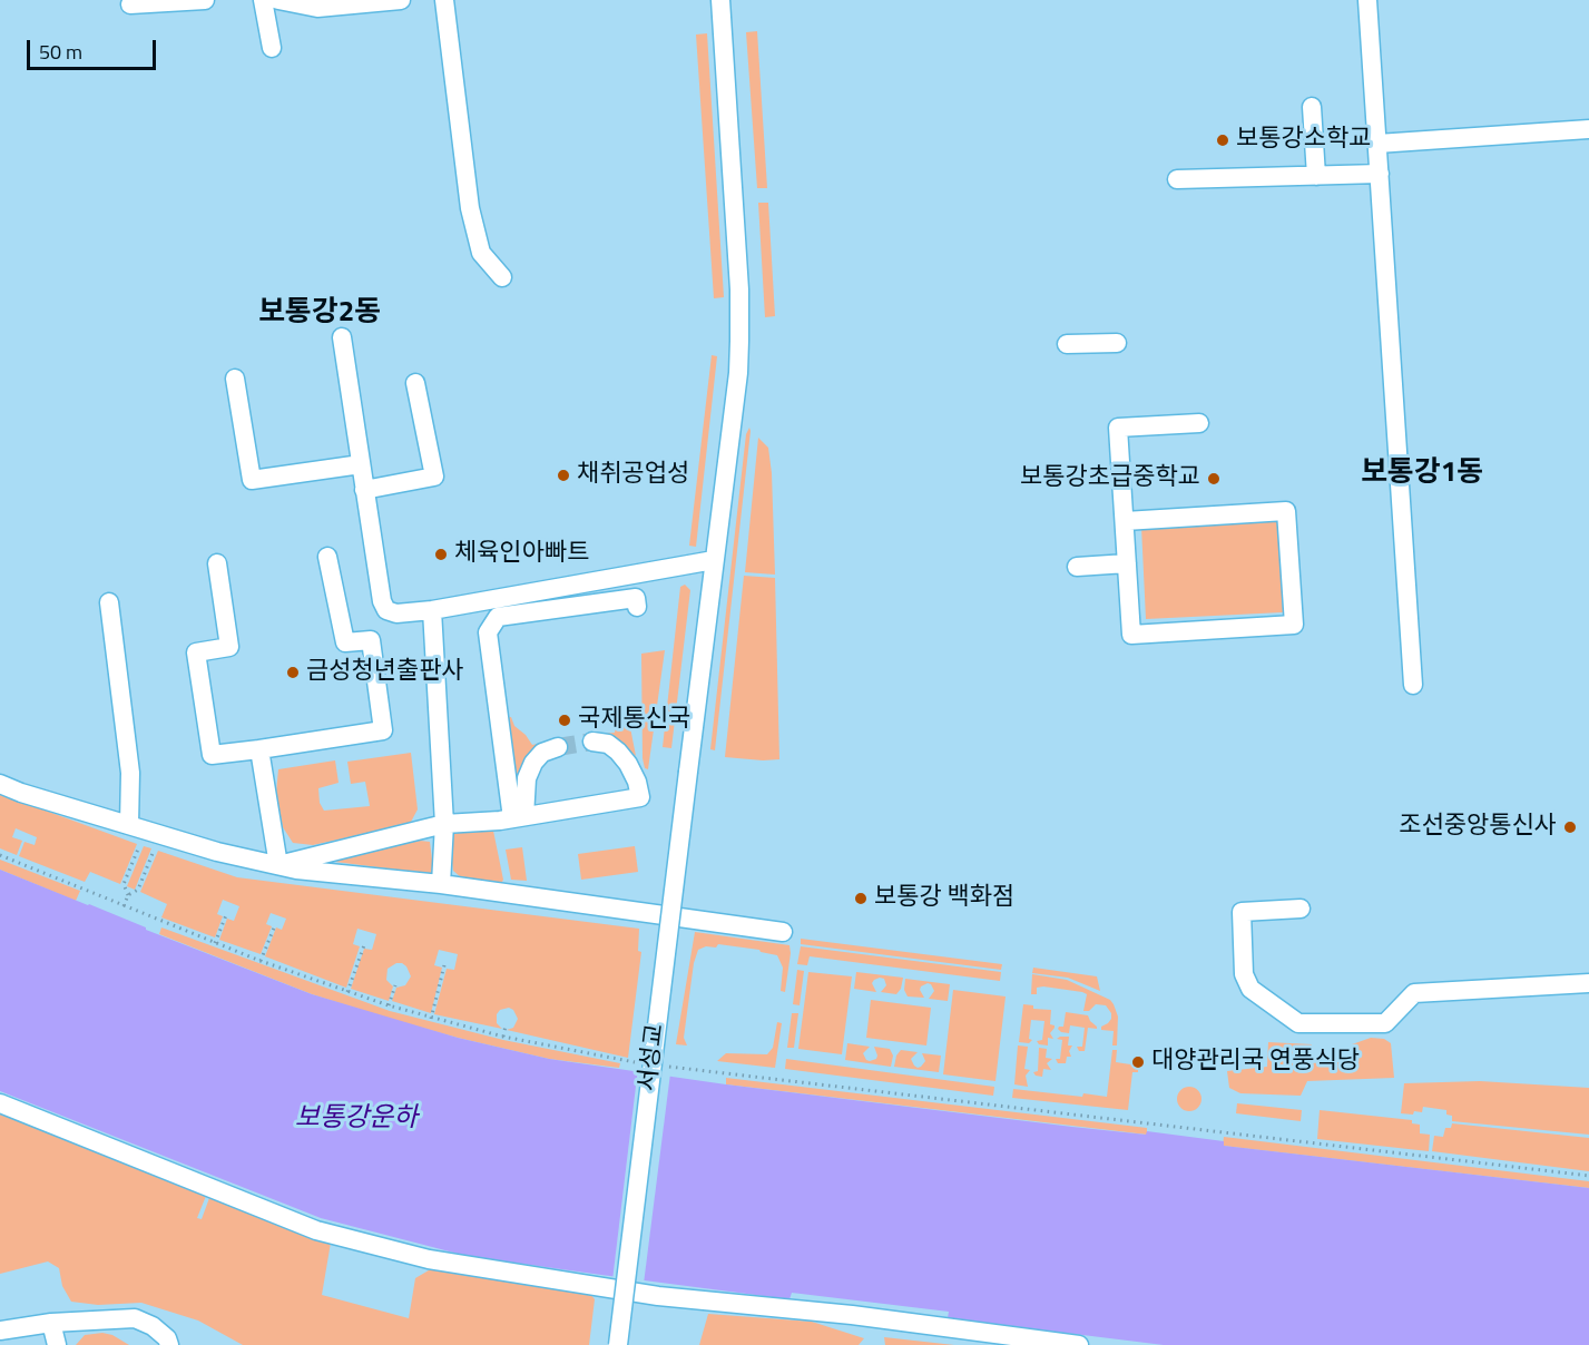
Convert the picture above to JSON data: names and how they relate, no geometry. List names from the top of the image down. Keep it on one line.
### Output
{"streets":{"street":["서성교"]},"districts":["보통강2동","보통강1동"],"water":["보통강운하"],"places":["보통강소학교","채취공업성","보통강초급중학교","체육인아빠트","금성청년출판사","국제통신국","조선중앙통신사","보통강 백화점","대양관리국 연풍식당"],"scale_bar":"50 m"}
